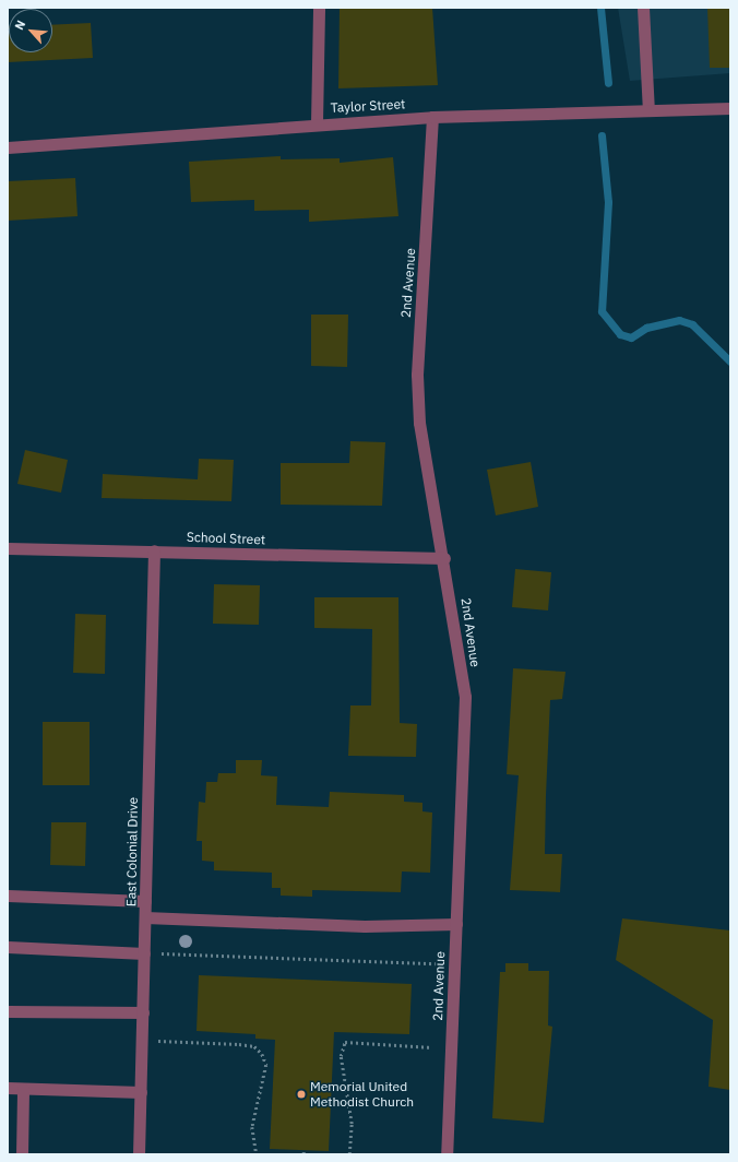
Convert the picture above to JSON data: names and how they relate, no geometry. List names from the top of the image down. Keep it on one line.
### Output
{"streets":{"street":["Taylor Street","2nd Avenue","School Street","East Colonial Drive"]},"crossings":[["Taylor Street","2nd Avenue"],["2nd Avenue","School Street"],["School Street","East Colonial Drive"]],"places":["Memorial United Methodist Church"],"north":"top left"}
